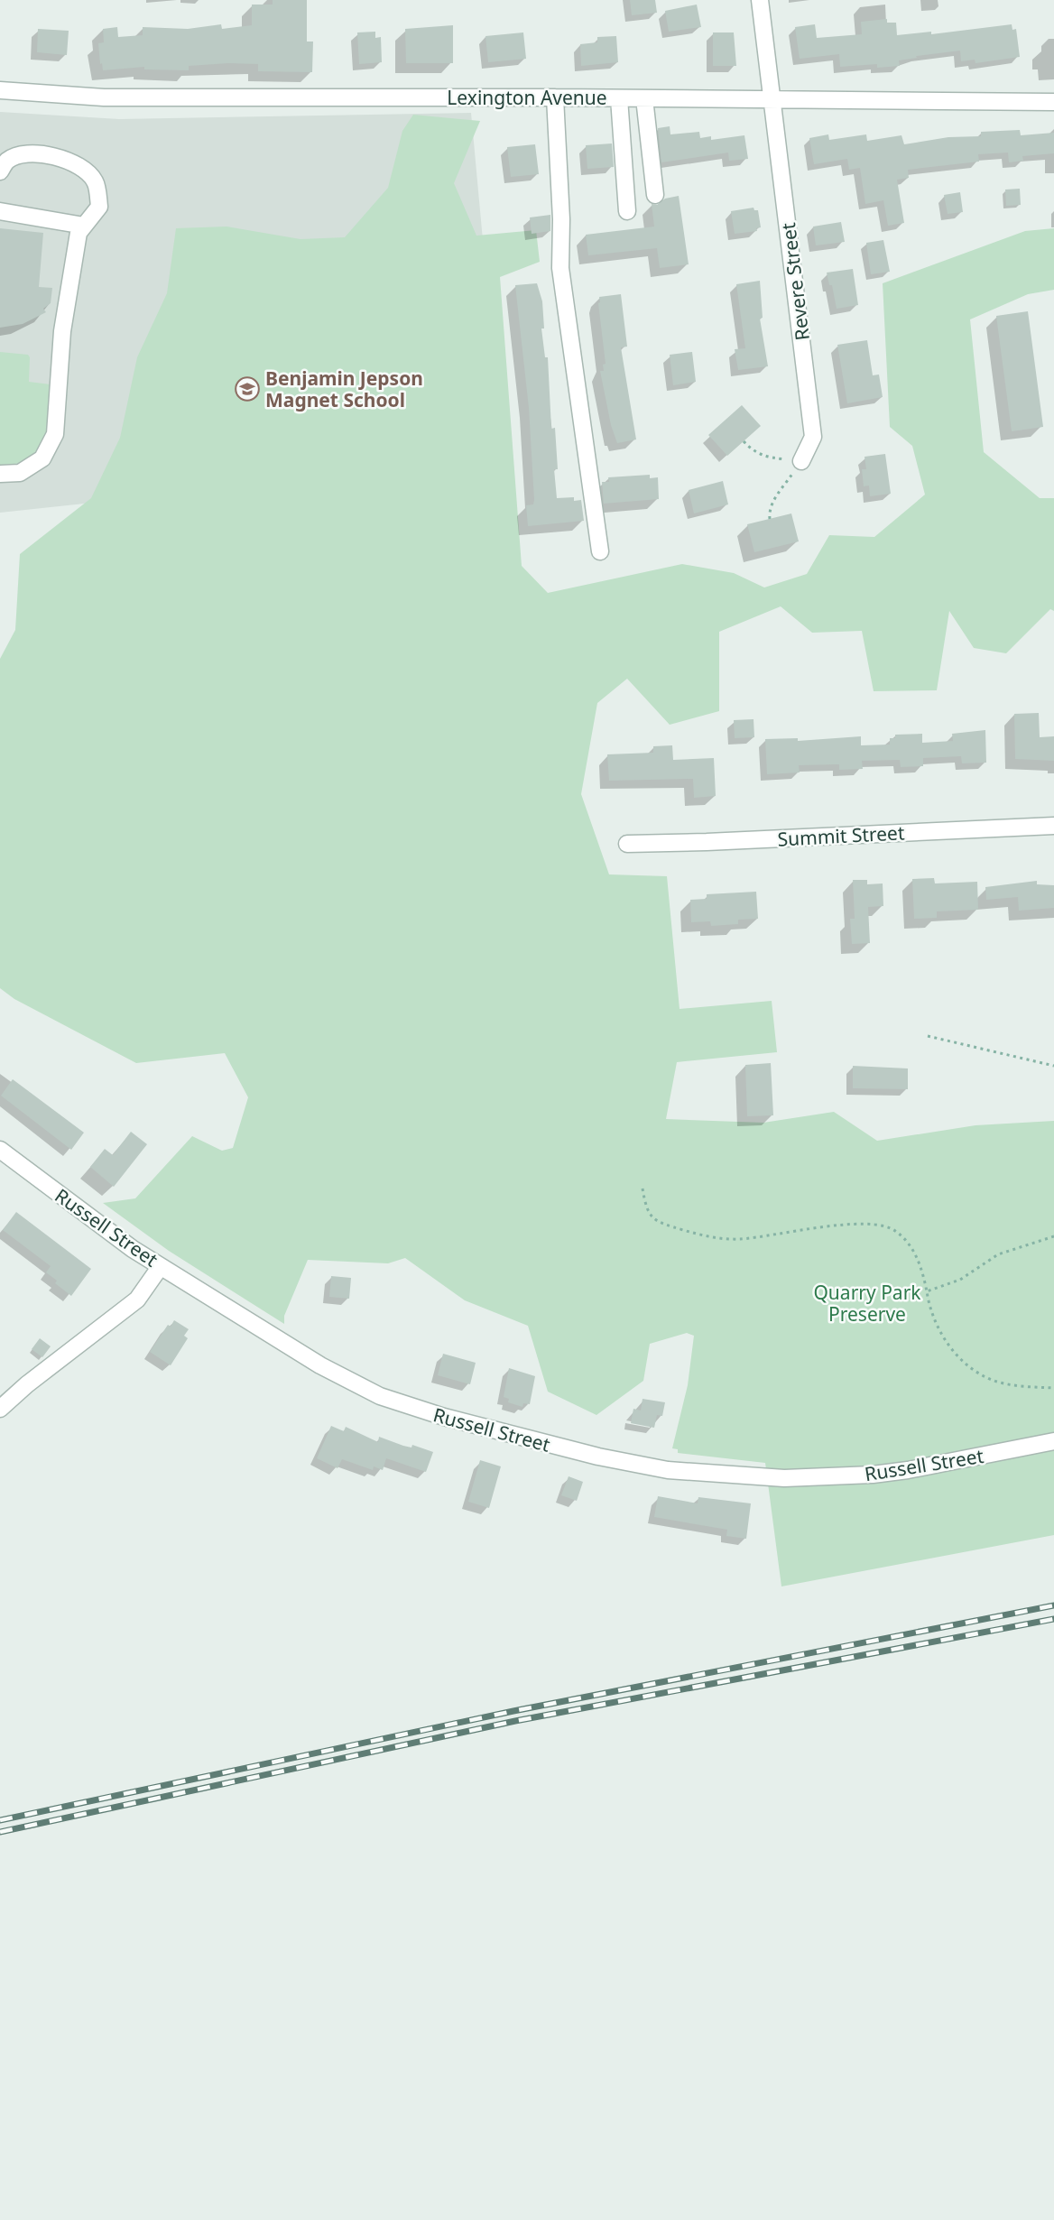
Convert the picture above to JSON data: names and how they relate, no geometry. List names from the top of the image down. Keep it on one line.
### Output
{"streets":{"street":["Lexington Avenue","Revere Street","Summit Street","Russell Street"]},"crossings":[["Lexington Avenue","Revere Street"]],"parks":["Quarry Park Preserve"],"places":{"school or university":["Benjamin Jepson Magnet School"]}}
